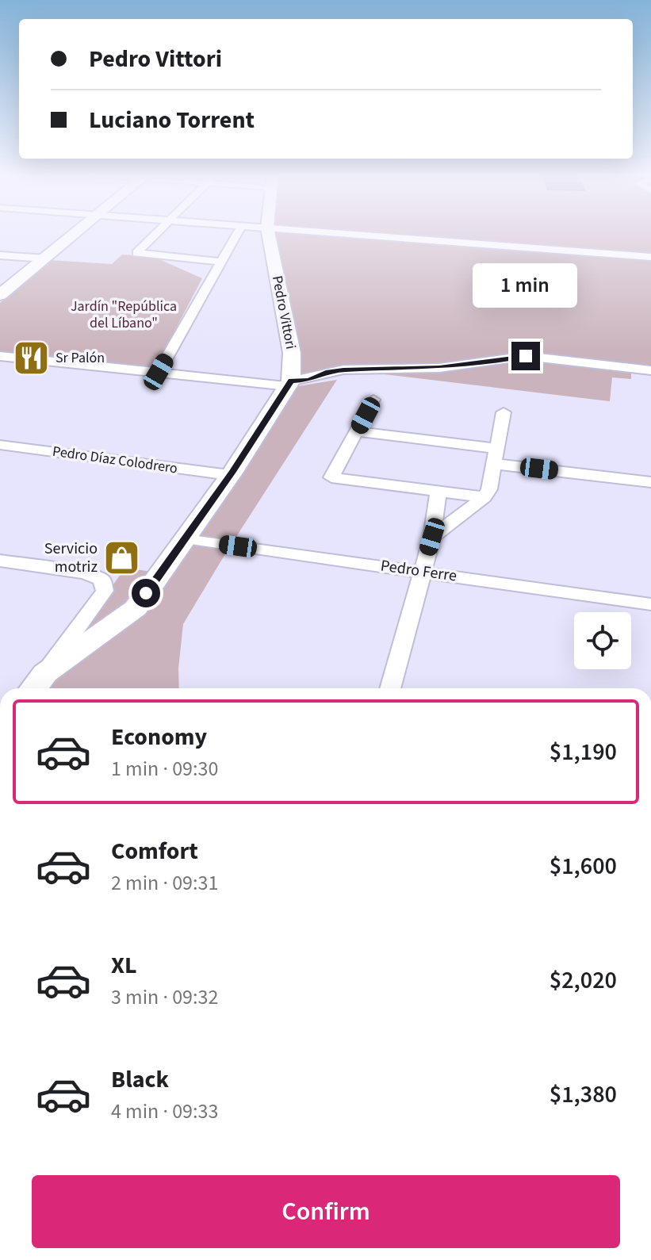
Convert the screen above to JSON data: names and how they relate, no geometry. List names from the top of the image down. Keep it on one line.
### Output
{"streets":{"street":["Pedro Vittori","Pedro Díaz Colodrero","Pedro Ferre"]},"parks":["Jardín \"República del Líbano\""],"places":{"restaurant":["Sr Palón"],"shop":["Servicio motriz"]},"page":{"banner":["Pedro Vittori","Luciano Torrent"],"bubble":"1 min","list":[{"name":"Economy","note":"1 min · 09:30","value":"$1,190"},{"name":"Comfort","note":"2 min · 09:31","value":"$1,600"},{"name":"XL","note":"3 min · 09:32","value":"$2,020"},{"name":"Black","note":"4 min · 09:33","value":"$1,380"}],"buttons":"Confirm"}}
